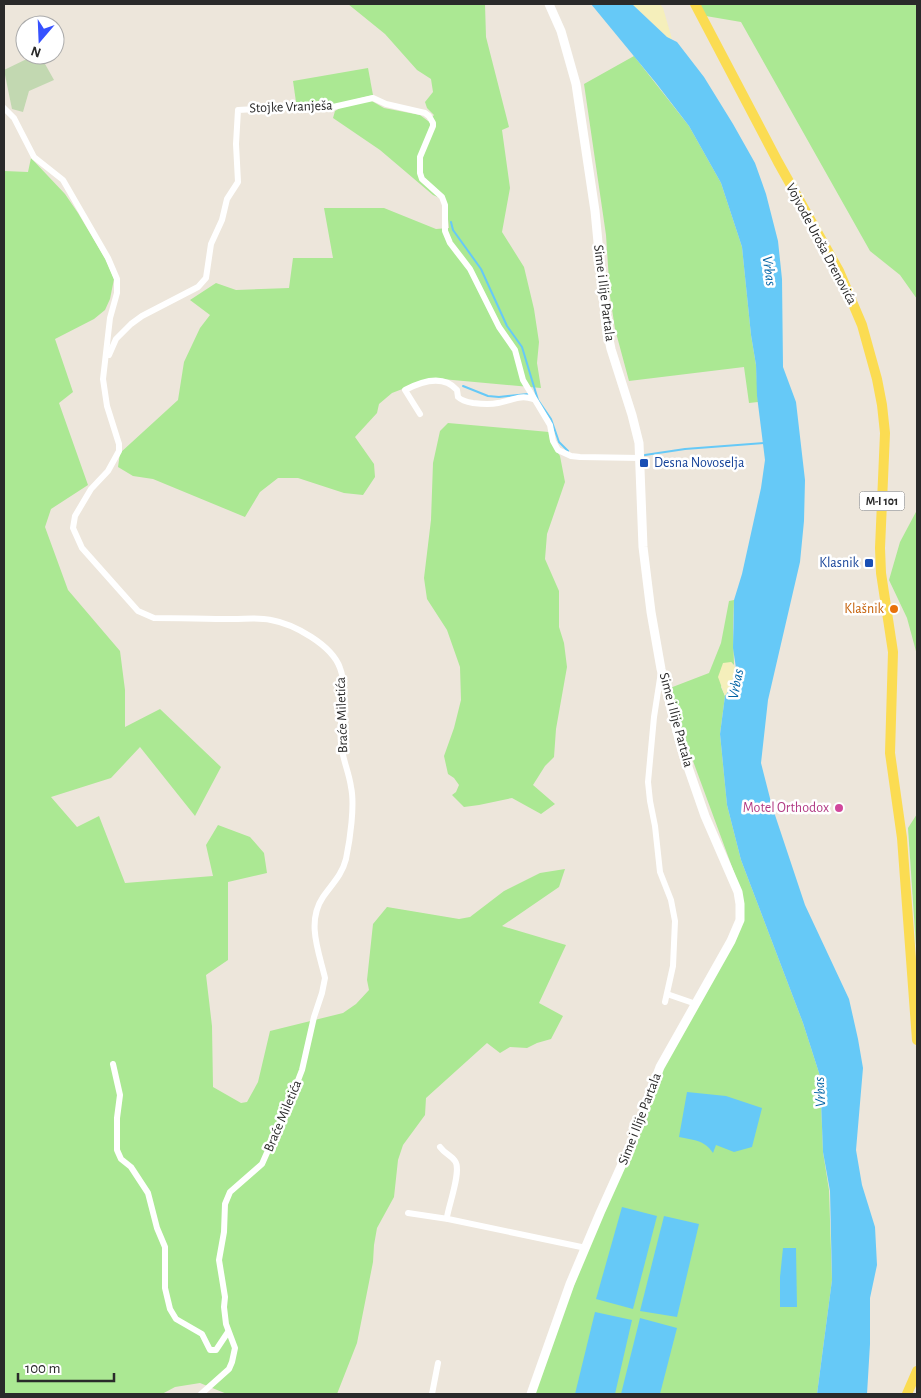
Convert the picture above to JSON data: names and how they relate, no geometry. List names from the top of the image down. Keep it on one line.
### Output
{"streets":{"main road":["Vojvode Uroša Drenovića","M-I 101"],"street":["Stojke Vranješa","Sime i Ilije Partala","Braće Miletića"]},"crossings":[["Stojke Vranješa","Sime i Ilije Partala"],["Stojke Vranješa","Braće Miletića"]],"water":["Vrbas"],"places":{"transit":["Desna Novoselja","Klasnik"],"other":["Klašnik","Motel Orthodox"]},"scale_bar":"100 m","north":"bottom"}
